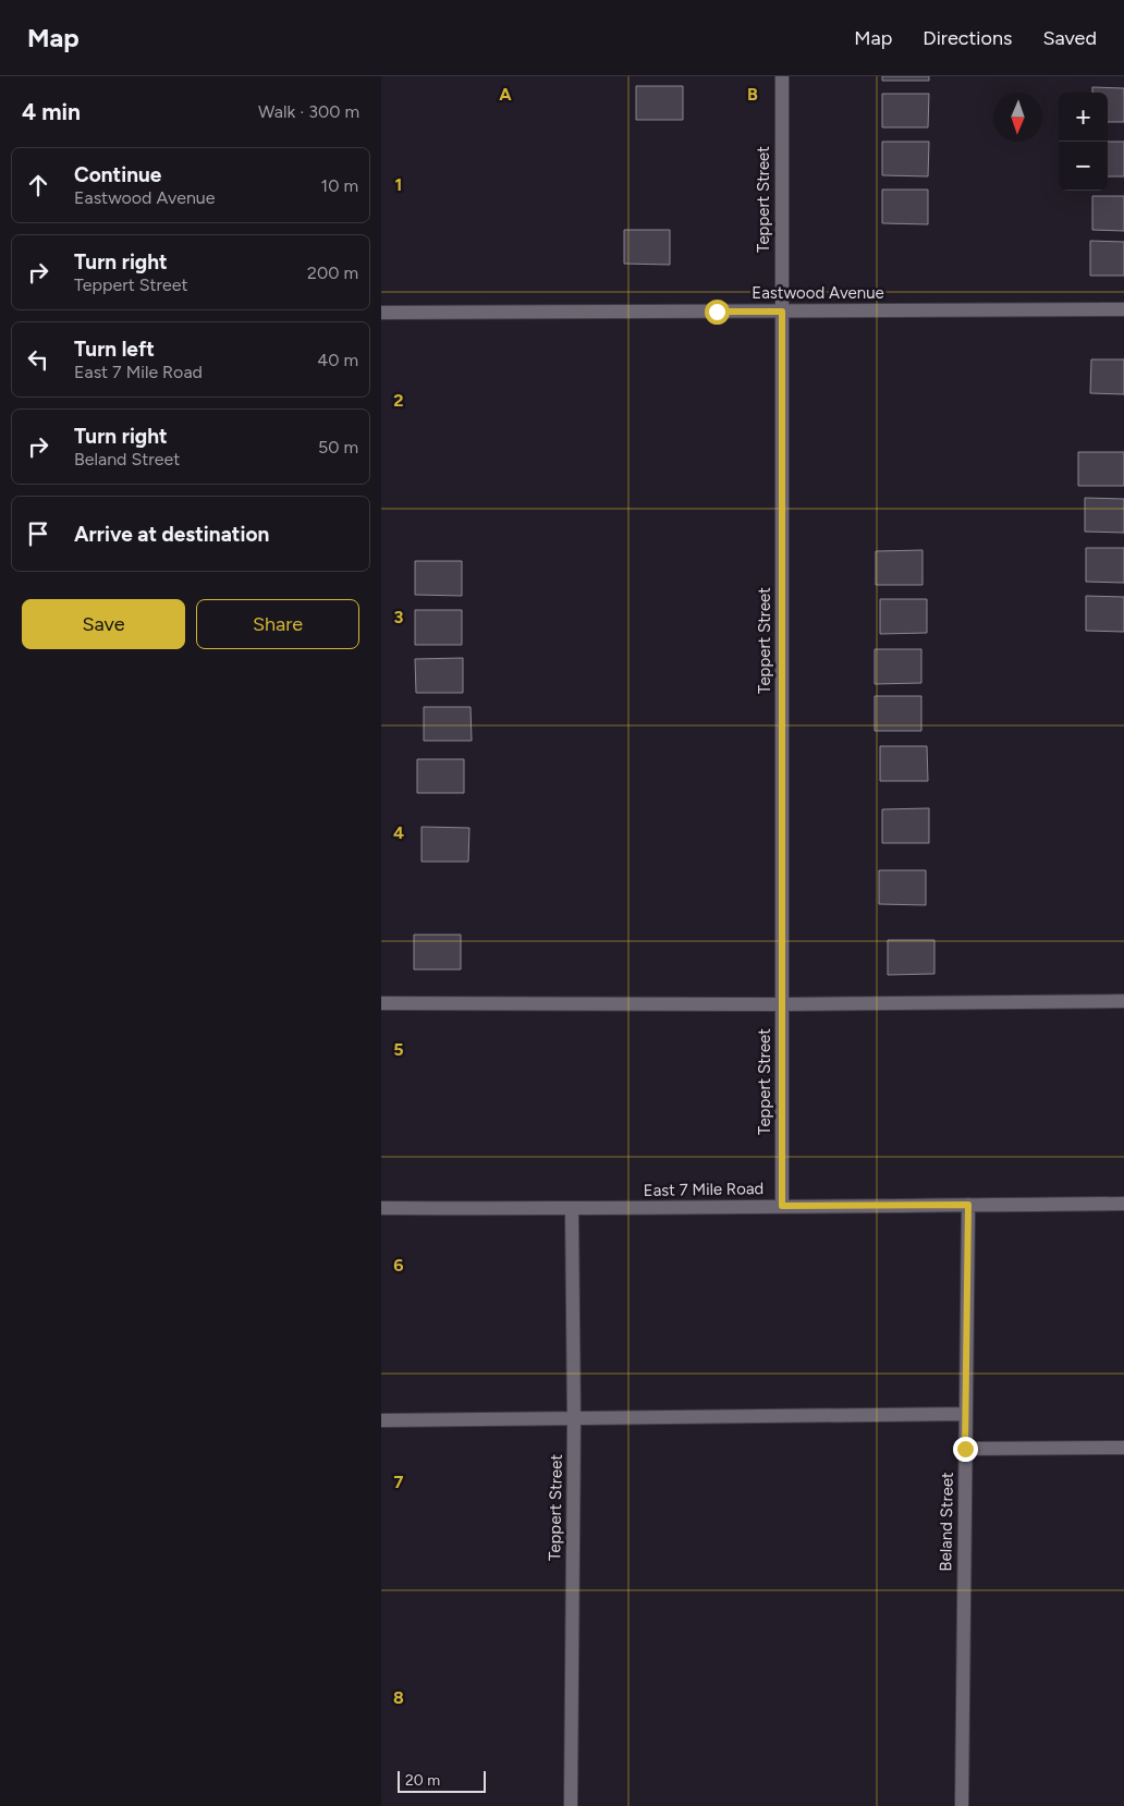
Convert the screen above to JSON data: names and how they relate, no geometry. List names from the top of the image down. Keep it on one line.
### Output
{"streets":{"street":["Teppert Street","Eastwood Avenue","East 7 Mile Road","Beland Street"]},"crossings":[["Teppert Street","Eastwood Avenue"],["Teppert Street","East 7 Mile Road"],["East 7 Mile Road","Beland Street"]],"scale_bar":"20 m","north":"bottom","page":{"header":"Map","nav":["Map","Directions","Saved"],"heading":["4 min","Walk · 300 m"],"map_buttons":["+","−"],"list":[["Continue","Eastwood Avenue","10 m"],["Turn right","Teppert Street","200 m"],["Turn left","East 7 Mile Road","40 m"],["Turn right","Beland Street","50 m"],"Arrive at destination"],"buttons":["Save","Share"],"scale":"20 m"},"grid":{"columns":["A","B"],"rows":["1","2","3","4","5","6","7","8"]}}
